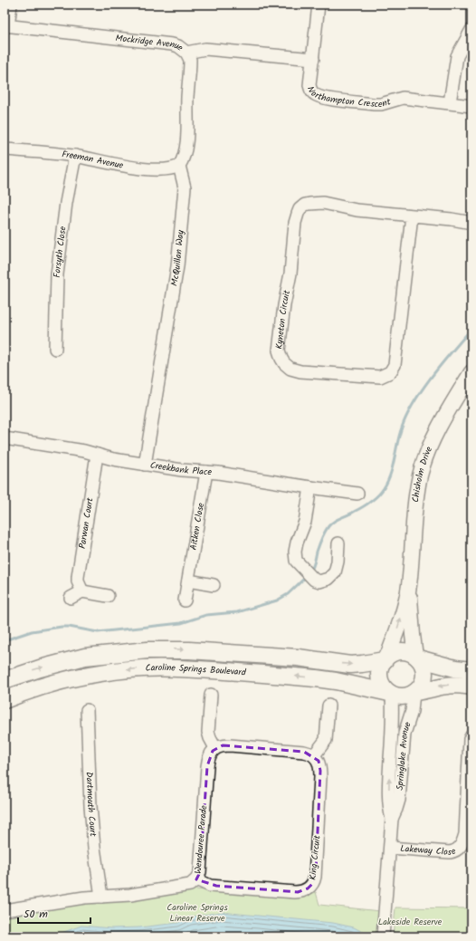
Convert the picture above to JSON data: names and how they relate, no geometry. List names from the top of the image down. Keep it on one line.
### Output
{"streets":{"main road":["Caroline Springs Boulevard"],"street":["Mockridge Avenue","Northampton Crescent","Freeman Avenue","Forsyth Close","McQuillan Way","Kyneton Circuit","Creekbank Place","Chisholm Drive","Parwan Court","Aitken Close","Springlake Avenue","Dartmouth Court","Wendouree Parade","Lakeway Close","King Circuit"]},"crossings":[["Mockridge Avenue","Northampton Crescent"],["Freeman Avenue","Forsyth Close"],["Freeman Avenue","McQuillan Way"],["McQuillan Way","Creekbank Place"],["Creekbank Place","Parwan Court"],["Creekbank Place","Aitken Close"],["Chisholm Drive","Caroline Springs Boulevard"],["Chisholm Drive","Springlake Avenue"],["Caroline Springs Boulevard","Springlake Avenue"],["Springlake Avenue","Lakeway Close"],["Dartmouth Court","Wendouree Parade"],["Wendouree Parade","King Circuit"]],"parks":["Caroline Springs Linear Reserve","Lakeside Reserve"],"scale_bar":"50 m"}
